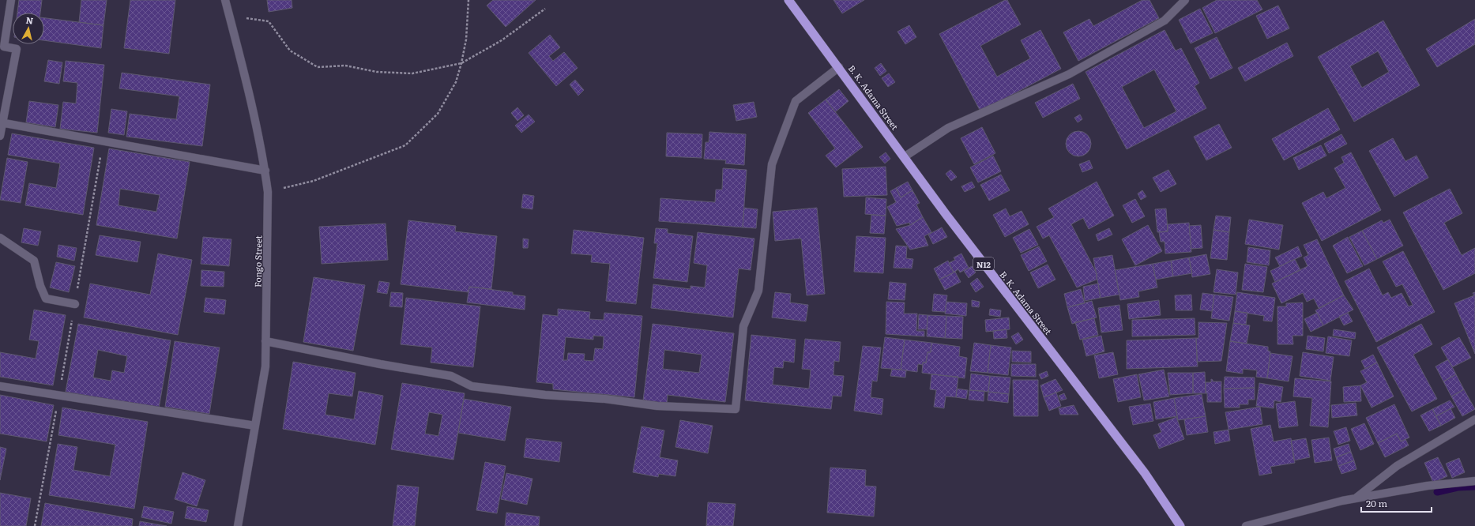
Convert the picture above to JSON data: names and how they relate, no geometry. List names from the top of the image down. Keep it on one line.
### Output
{"streets":{"highway":["B. K. Adama Street","N12"],"street":["Fongo Street"]},"scale_bar":"20 m","north":"top"}
